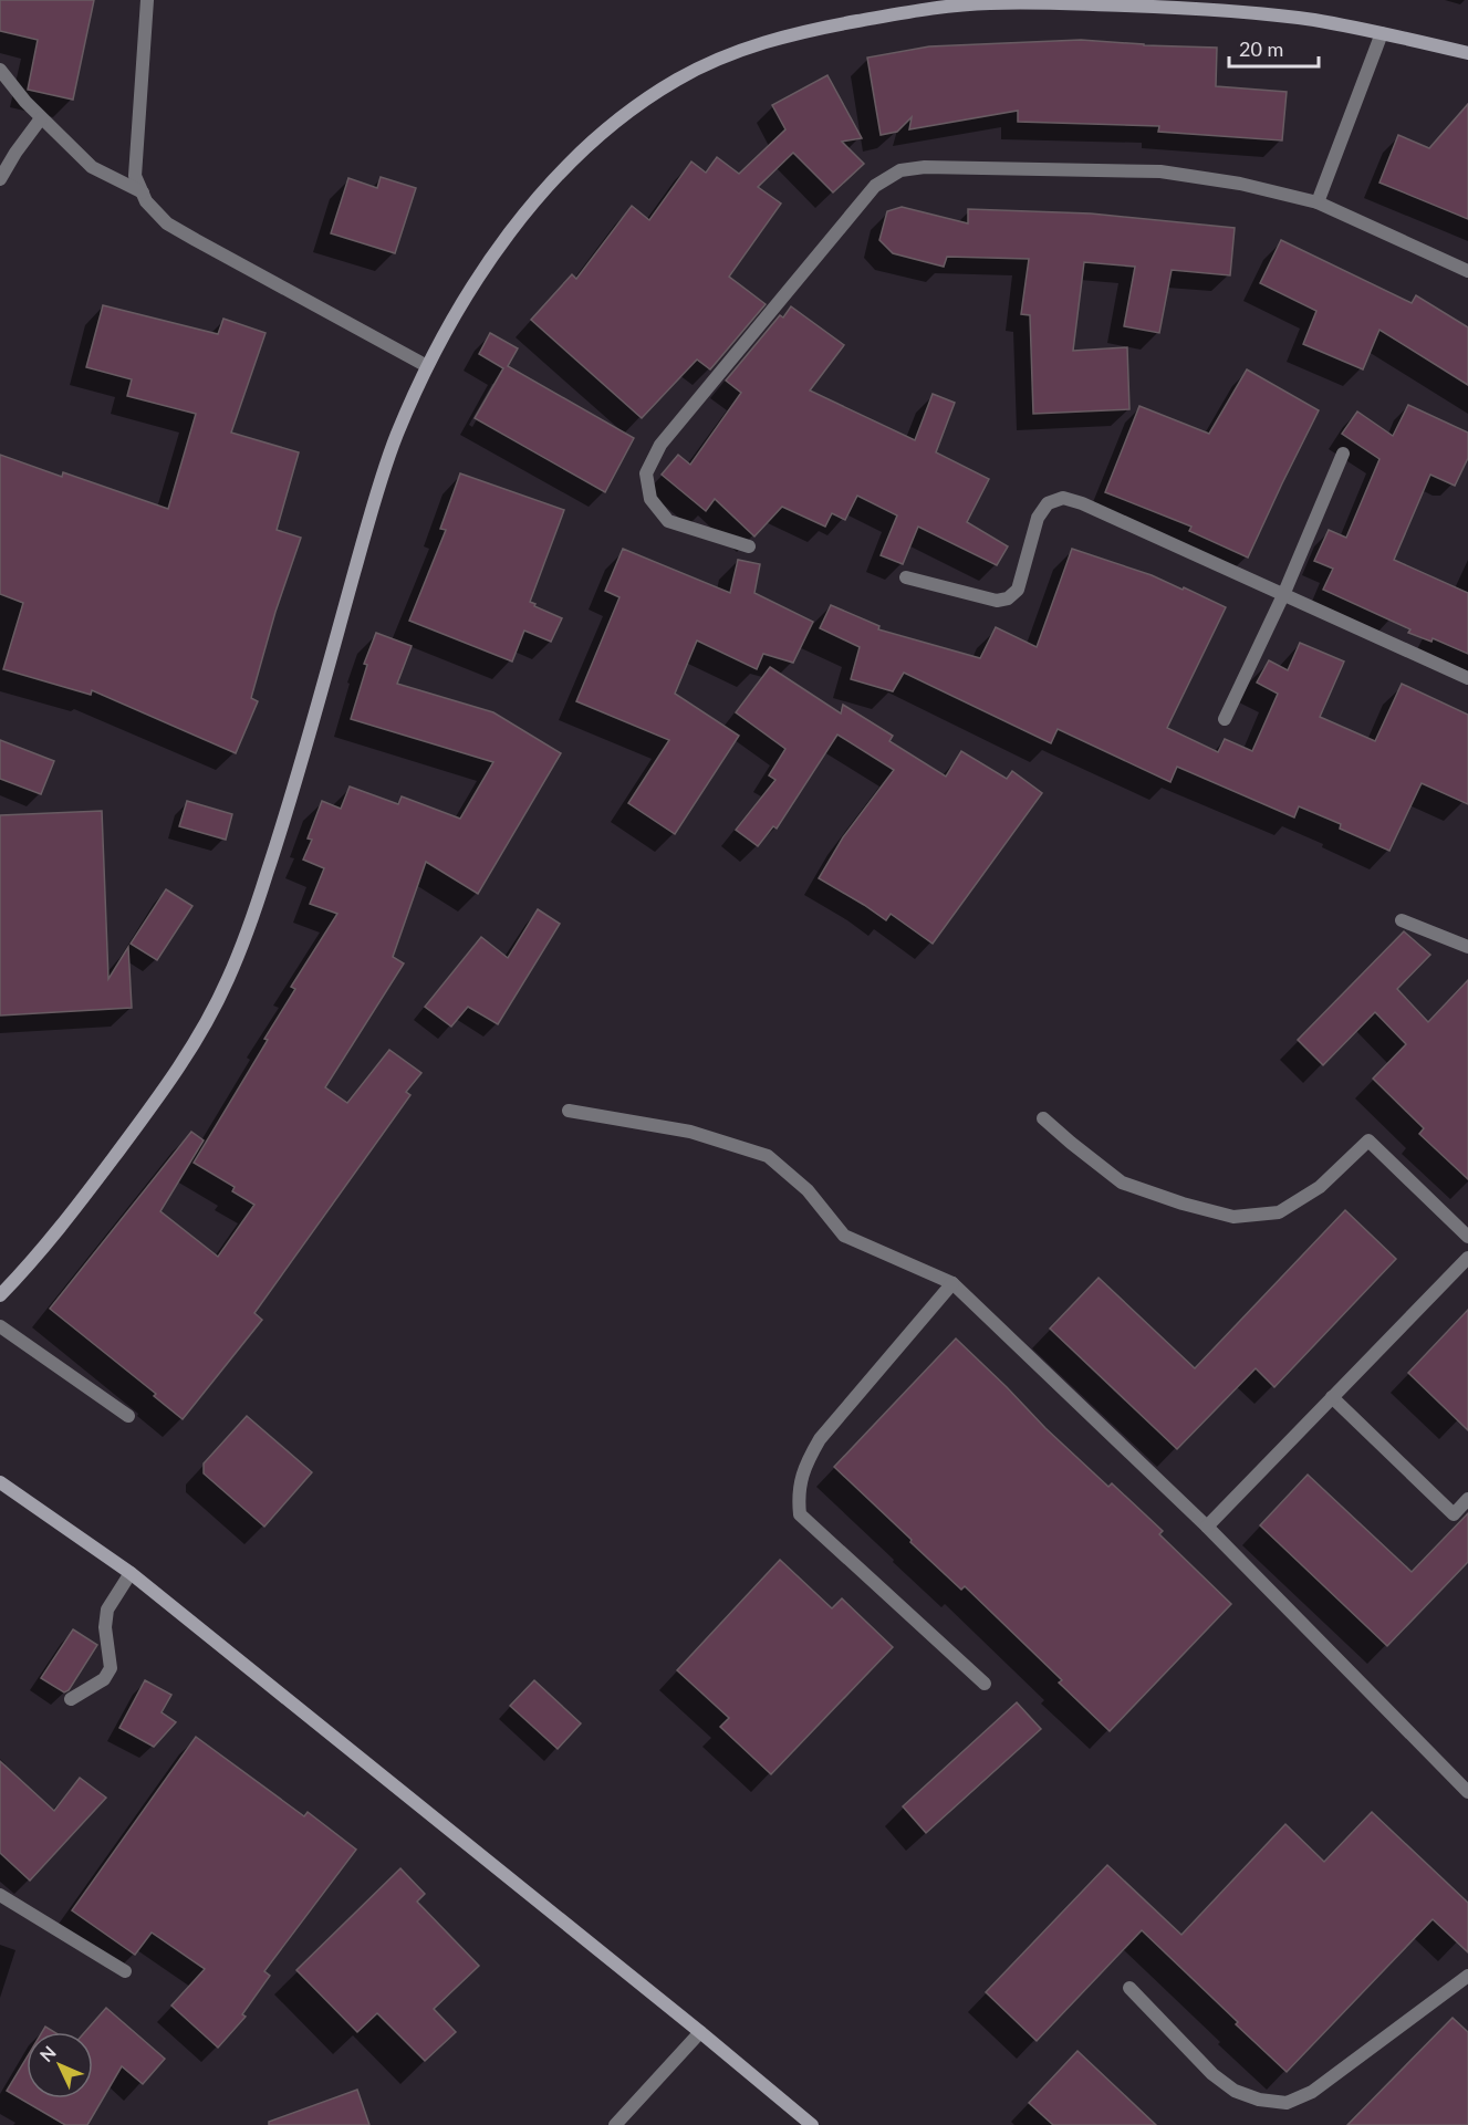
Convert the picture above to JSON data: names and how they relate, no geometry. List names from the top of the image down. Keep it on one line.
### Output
{"scale_bar":"20 m","north":"top left"}
